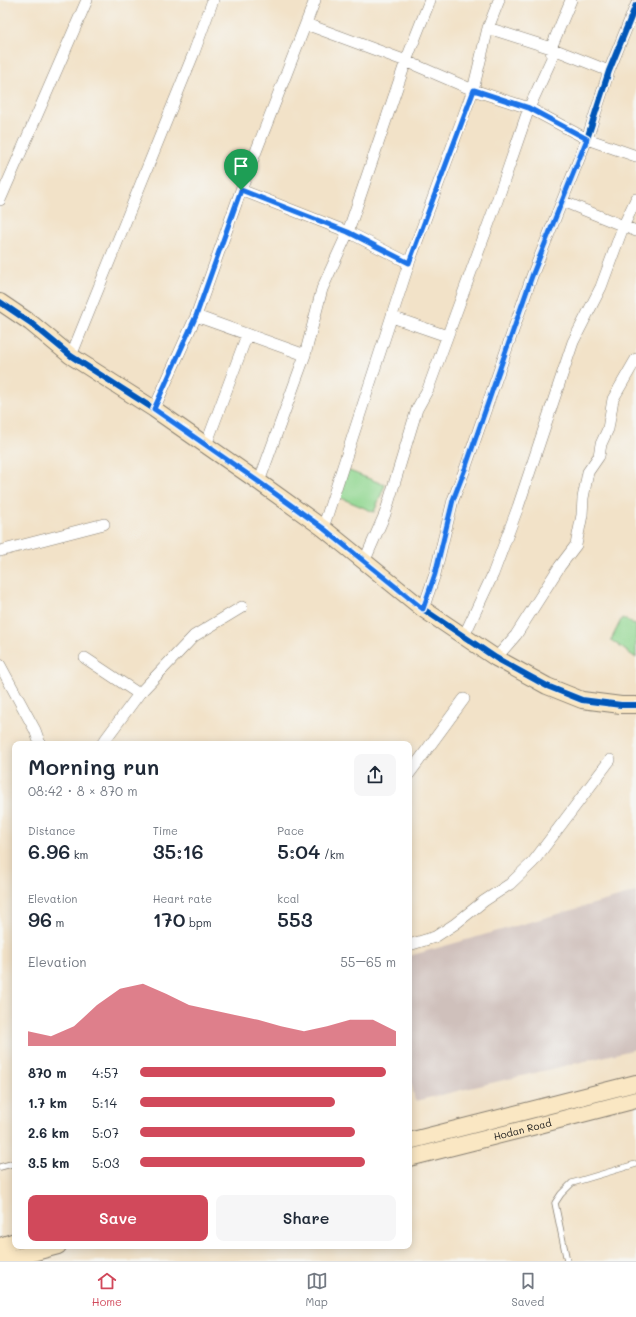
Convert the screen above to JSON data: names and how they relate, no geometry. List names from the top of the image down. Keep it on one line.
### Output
{"streets":{"street":["Hodan Road"]},"page":{"heading":["Morning run","08:42 · 8 × 870 m"],"stats":[["Distance","6.96 km"],["Time","35:16"],["Pace","5:04 /km"],["Elevation","96 m"],["Heart rate","170 bpm"],["kcal","553"]],"chart":["Elevation","55–65 m"],"list":[{"name":"870 m","note":"4:57"},{"name":"1.7 km","note":"5:14"},{"name":"2.6 km","note":"5:07"},{"name":"3.5 km","note":"5:03"}],"buttons":["Save","Share"],"tabs":["Home","Map","Saved"]}}
